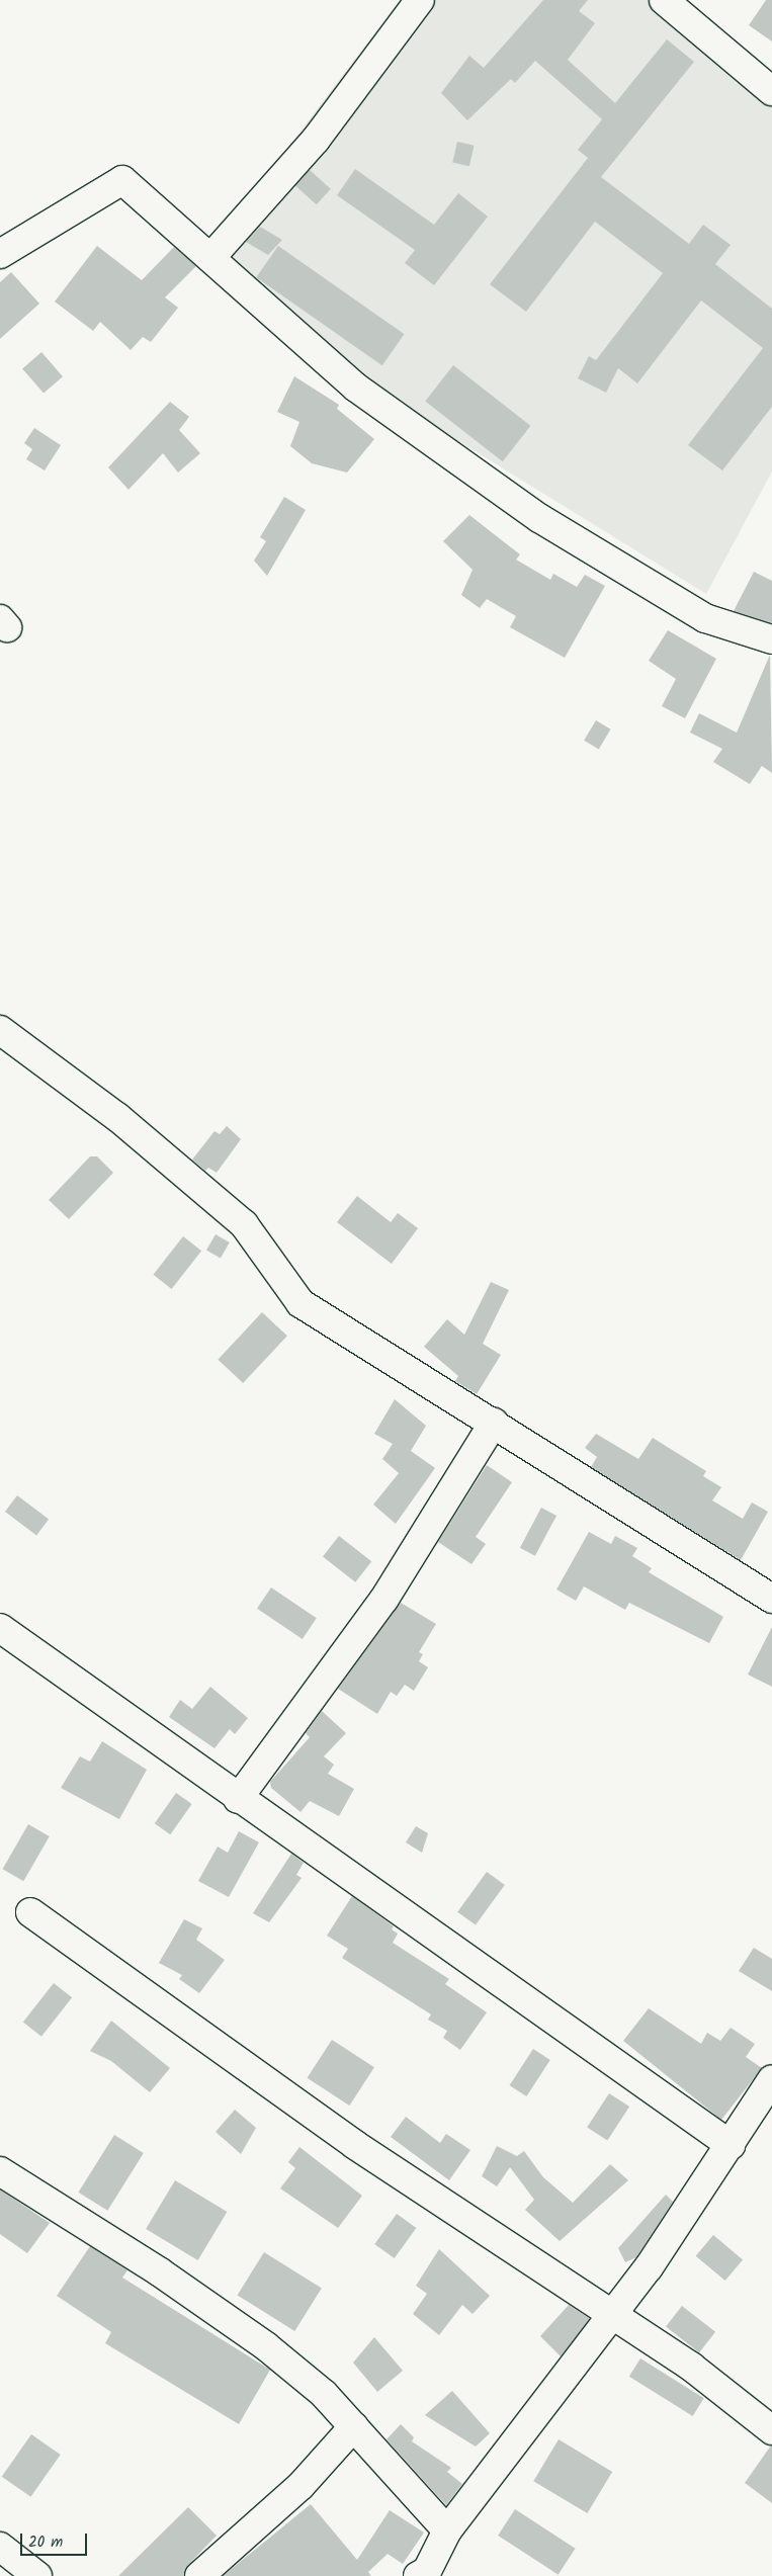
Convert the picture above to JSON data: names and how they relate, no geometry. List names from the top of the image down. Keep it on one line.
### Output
{"scale_bar":"20 m"}
